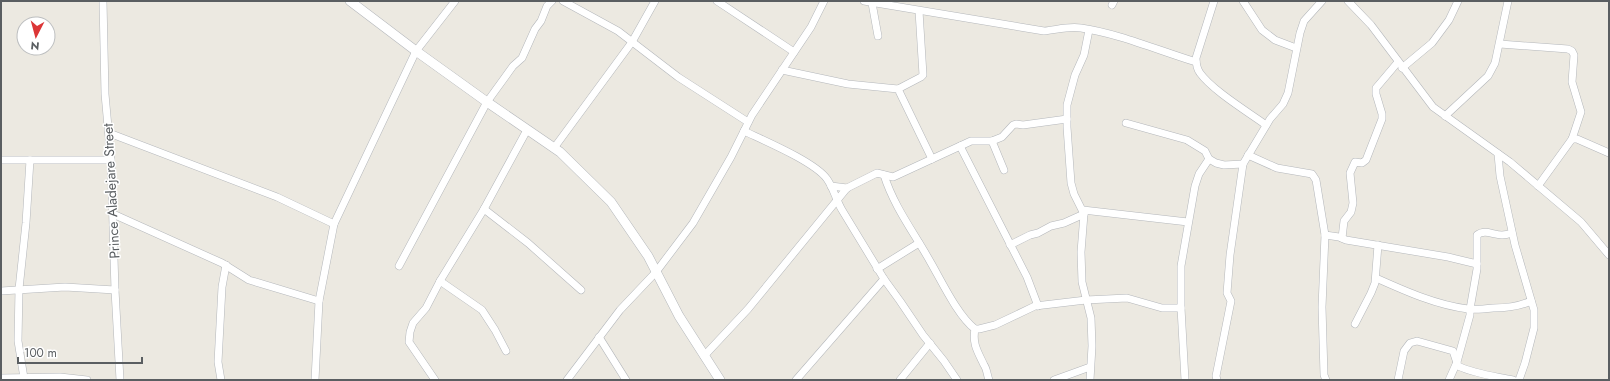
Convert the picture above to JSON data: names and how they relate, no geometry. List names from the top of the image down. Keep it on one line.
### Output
{"streets":{"street":["Prince Aladejare Street"]},"scale_bar":"100 m","north":"bottom"}
